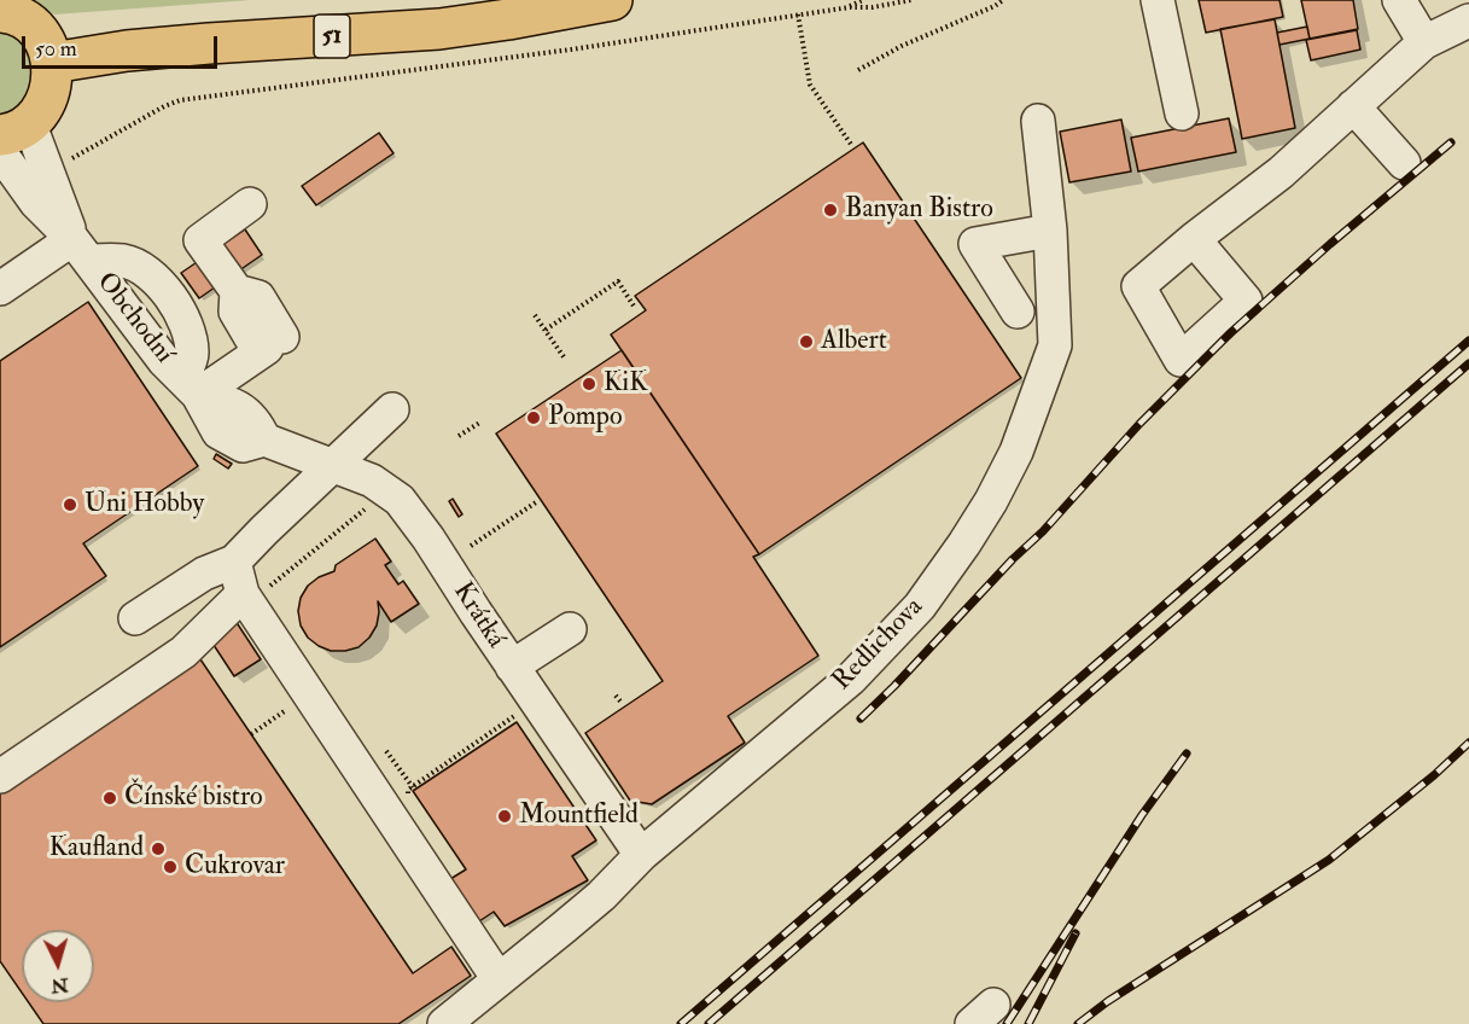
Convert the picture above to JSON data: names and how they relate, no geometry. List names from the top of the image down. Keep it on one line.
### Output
{"streets":{"main road":["51"],"lane":["Obchodní","Krátká","Redlichova"]},"crossings":[["Obchodní","Krátká"],["Krátká","Redlichova"]],"places":["Banyan Bistro","Albert","KiK","Pompo","Uni Hobby","Čínské bistro","Mountfield","Kaufland","Cukrovar"],"scale_bar":"50 m","north":"bottom"}
